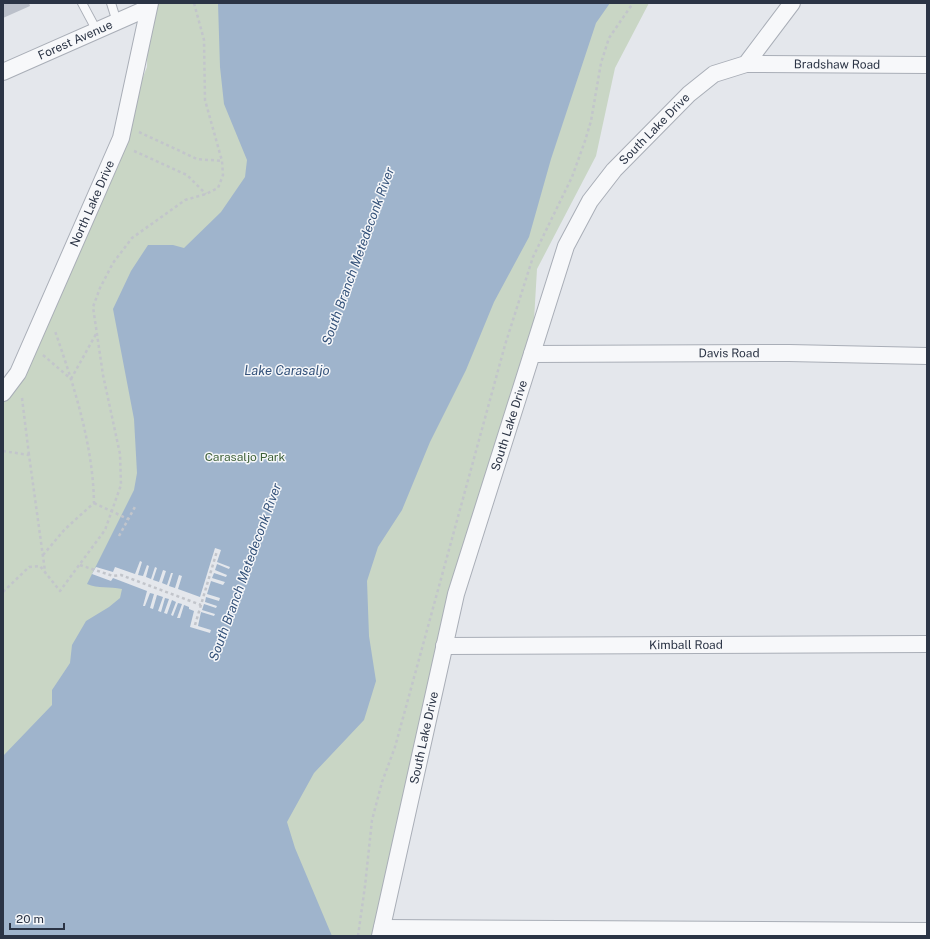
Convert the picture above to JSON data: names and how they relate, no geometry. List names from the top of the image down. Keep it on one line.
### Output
{"streets":{"street":["Forest Avenue","Bradshaw Road","South Lake Drive","North Lake Drive","Davis Road","Kimball Road"]},"crossings":[["Forest Avenue","North Lake Drive"],["Bradshaw Road","South Lake Drive"],["South Lake Drive","Davis Road"],["South Lake Drive","Kimball Road"]],"water":["South Branch Metedeconk River","Lake Carasaljo"],"parks":["Carasaljo Park"],"scale_bar":"20 m"}
